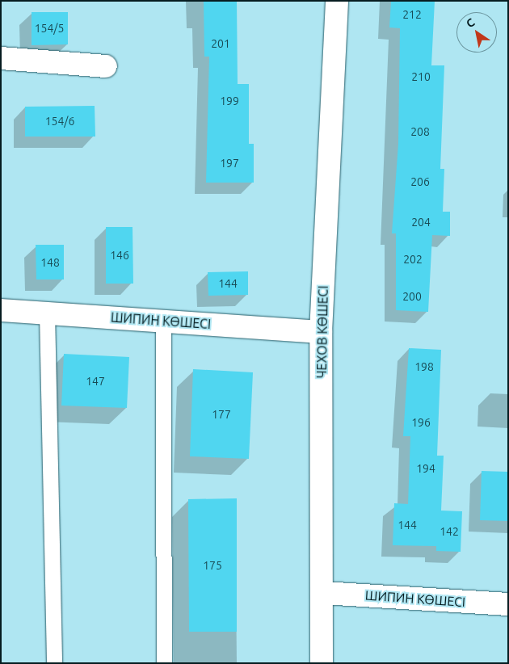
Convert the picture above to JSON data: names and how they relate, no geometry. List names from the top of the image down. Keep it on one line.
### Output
{"streets":{"street":["ШИПИН КӨШЕСІ","ЧЕХОВ КӨШЕСІ"]},"crossings":[["ШИПИН КӨШЕСІ","ЧЕХОВ КӨШЕСІ"]],"house_numbers":["212","154/5","201","210","199","154/6","208","197","206","204","146","202","148","144","200","198","147","177","196","194","144","142","175"],"north":"top left"}
